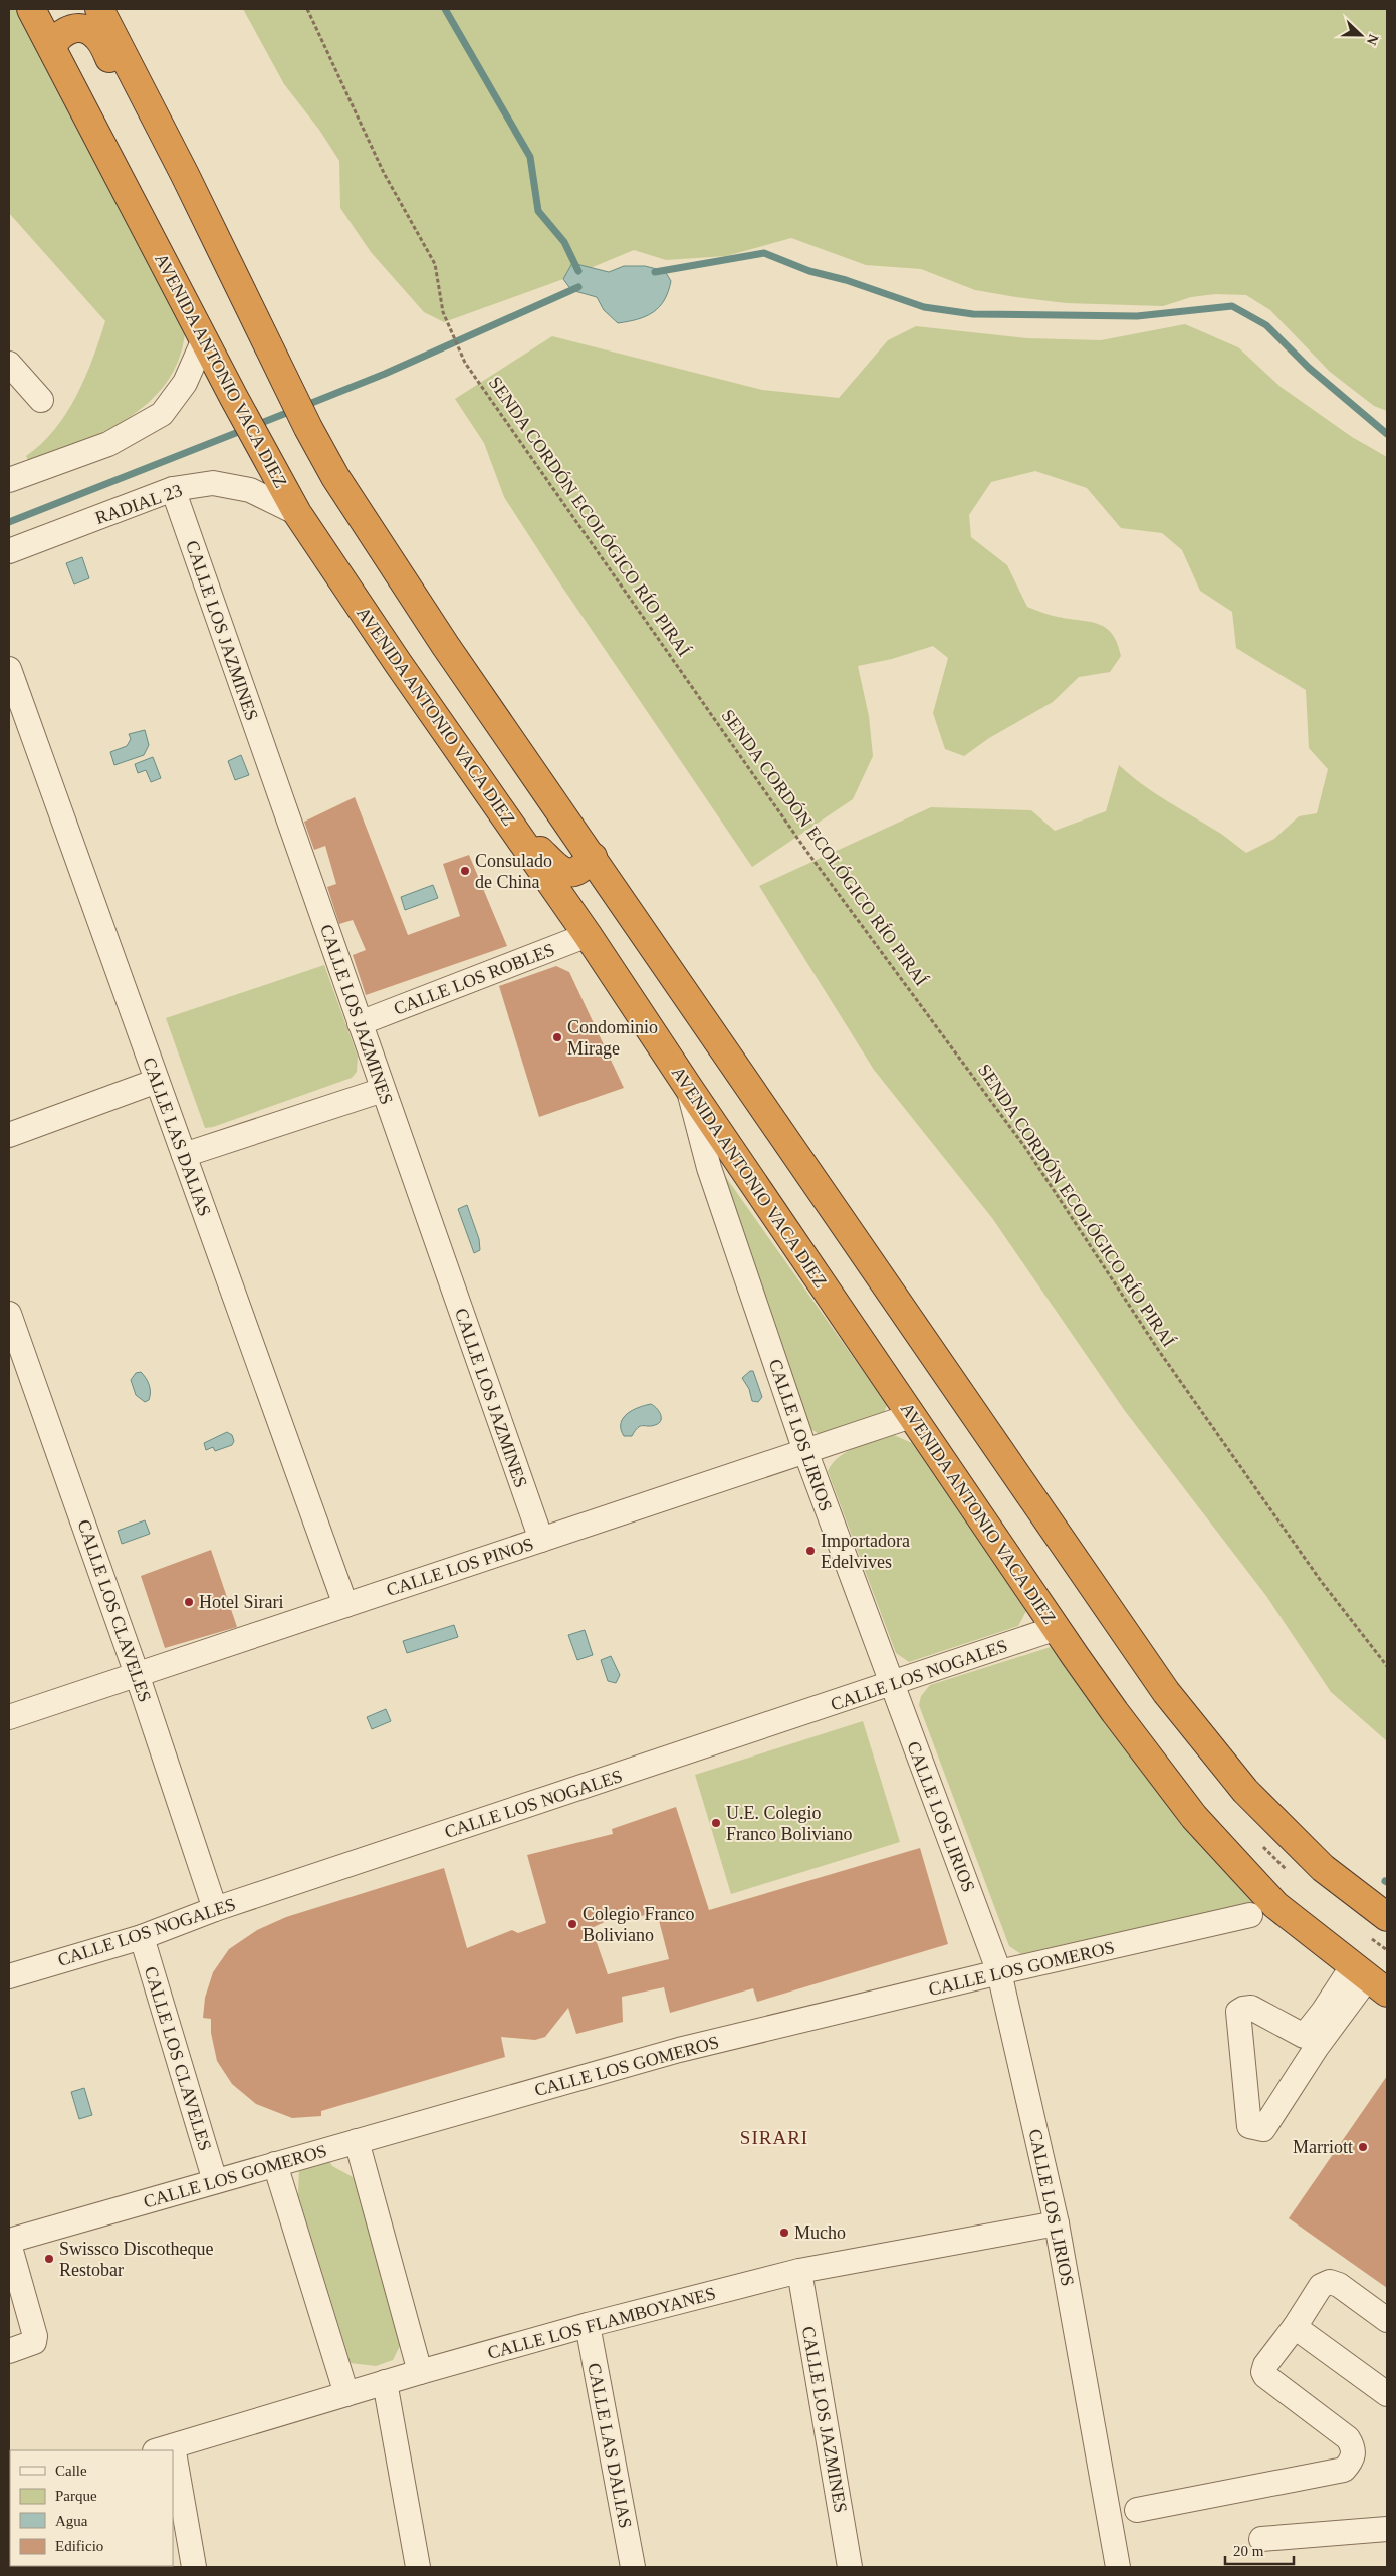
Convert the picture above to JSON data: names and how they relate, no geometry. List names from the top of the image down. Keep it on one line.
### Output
{"streets":{"highway":["AVENIDA ANTONIO VACA DIEZ"],"street":["RADIAL 23","CALLE LOS JAZMINES","CALLE LOS ROBLES","CALLE LAS DALIAS","CALLE LOS LIRIOS","CALLE LOS PINOS","CALLE LOS CLAVELES","CALLE LOS NOGALES","CALLE LOS GOMEROS","CALLE LOS FLAMBOYANES"],"path":["SENDA CORDÓN ECOLÓGICO RÍO PIRAÍ"]},"crossings":[["AVENIDA ANTONIO VACA DIEZ","RADIAL 23"],["AVENIDA ANTONIO VACA DIEZ","CALLE LOS ROBLES"],["AVENIDA ANTONIO VACA DIEZ","CALLE LOS LIRIOS"],["AVENIDA ANTONIO VACA DIEZ","CALLE LOS PINOS"],["AVENIDA ANTONIO VACA DIEZ","CALLE LOS NOGALES"],["RADIAL 23","CALLE LOS JAZMINES"],["CALLE LOS JAZMINES","CALLE LOS ROBLES"],["CALLE LOS JAZMINES","CALLE LOS PINOS"],["CALLE LOS JAZMINES","CALLE LOS FLAMBOYANES"],["CALLE LAS DALIAS","CALLE LOS PINOS"],["CALLE LAS DALIAS","CALLE LOS FLAMBOYANES"],["CALLE LOS LIRIOS","CALLE LOS PINOS"],["CALLE LOS LIRIOS","CALLE LOS NOGALES"],["CALLE LOS LIRIOS","CALLE LOS GOMEROS"],["CALLE LOS LIRIOS","CALLE LOS FLAMBOYANES"],["CALLE LOS PINOS","CALLE LOS CLAVELES"],["CALLE LOS CLAVELES","CALLE LOS NOGALES"],["CALLE LOS CLAVELES","CALLE LOS GOMEROS"]],"districts":["SIRARI"],"places":["Consulado de China","Condominio Mirage","Importadora Edelvives","Hotel Sirari","U.E. Colegio Franco Boliviano","Colegio Franco Boliviano","Marriott","Mucho","Swissco Discotheque Restobar"],"legend":["Calle","Parque","Agua","Edificio"],"scale_bar":"20 m","north":"right"}
